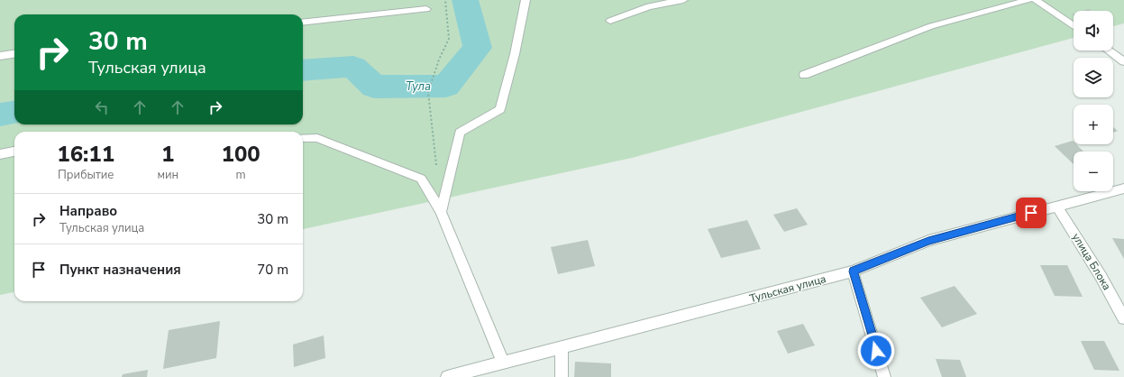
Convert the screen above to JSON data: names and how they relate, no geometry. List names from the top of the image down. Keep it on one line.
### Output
{"streets":{"street":["улица Блока","Тульская улица"]},"crossings":[["улица Блока","Тульская улица"]],"water":["Тула"],"page":{"map_buttons":["+","−"],"turn":["30 m","Тульская улица"],"eta":["16:11","Прибытие","1","мин","100","m"],"list":[{"name":"Направо","note":"Тульская улица","value":"30 m"},{"name":"Пункт назначения","value":"70 m"}]}}
